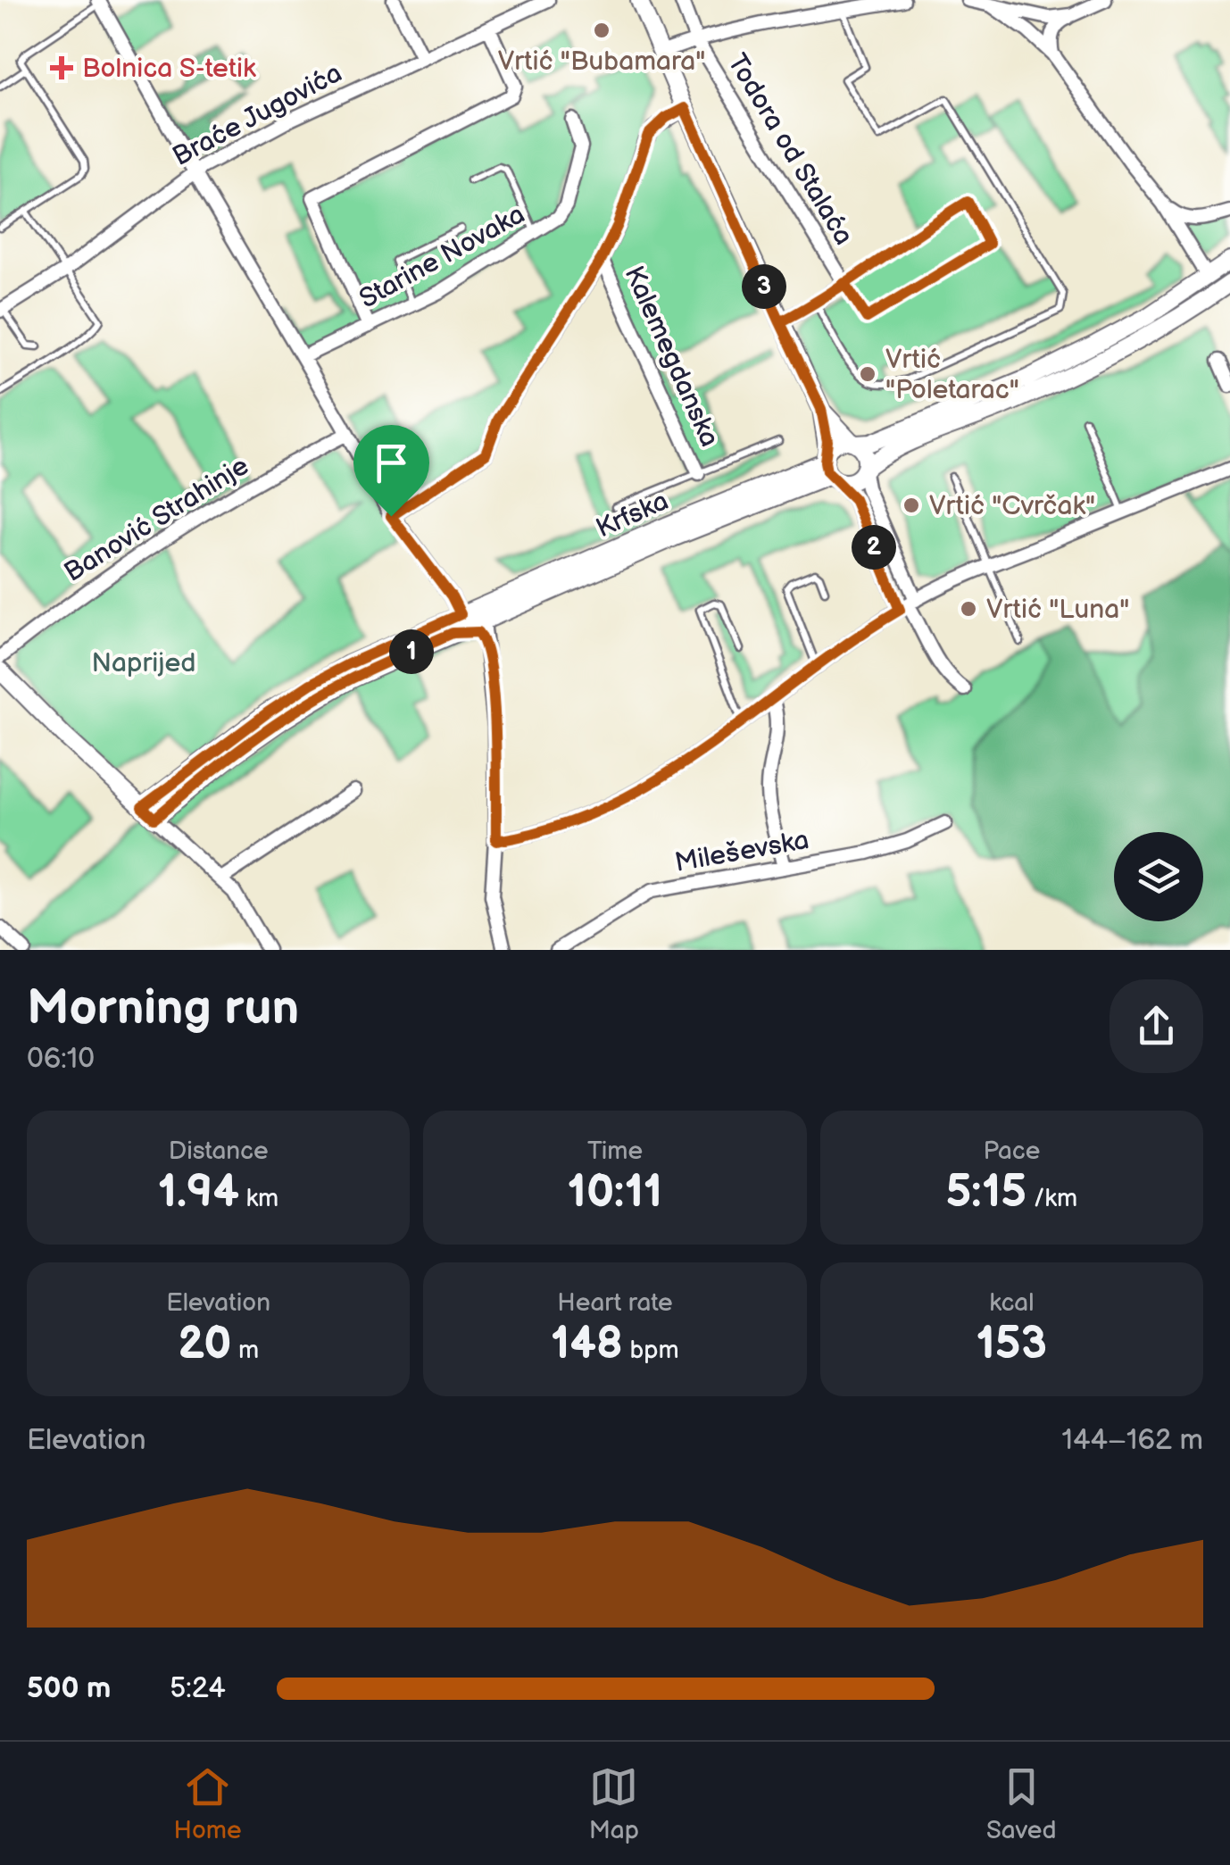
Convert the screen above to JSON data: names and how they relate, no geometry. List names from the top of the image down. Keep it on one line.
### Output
{"streets":{"main road":["Krfska"],"street":["Braće Jugovića","Todora od Stalaća","Starine Novaka","Kalemegdanska","Banović Strahinje","Mileševska"]},"parks":["Naprijed"],"places":{"other":["Vrtić \"Bubamara\"","Vrtić \"Poletarac\"","Vrtić \"Cvrčak\"","Vrtić \"Luna\""],"health":["Bolnica S-tetik"]},"page":{"pins":["3","2","1"],"heading":["Morning run","06:10"],"stats":[["Distance","1.94 km"],["Time","10:11"],["Pace","5:15 /km"],["Elevation","20 m"],["Heart rate","148 bpm"],["kcal","153"]],"chart":["Elevation","144–162 m"],"list":[{"name":"500 m","note":"5:24"}],"tabs":["Home","Map","Saved"]}}
